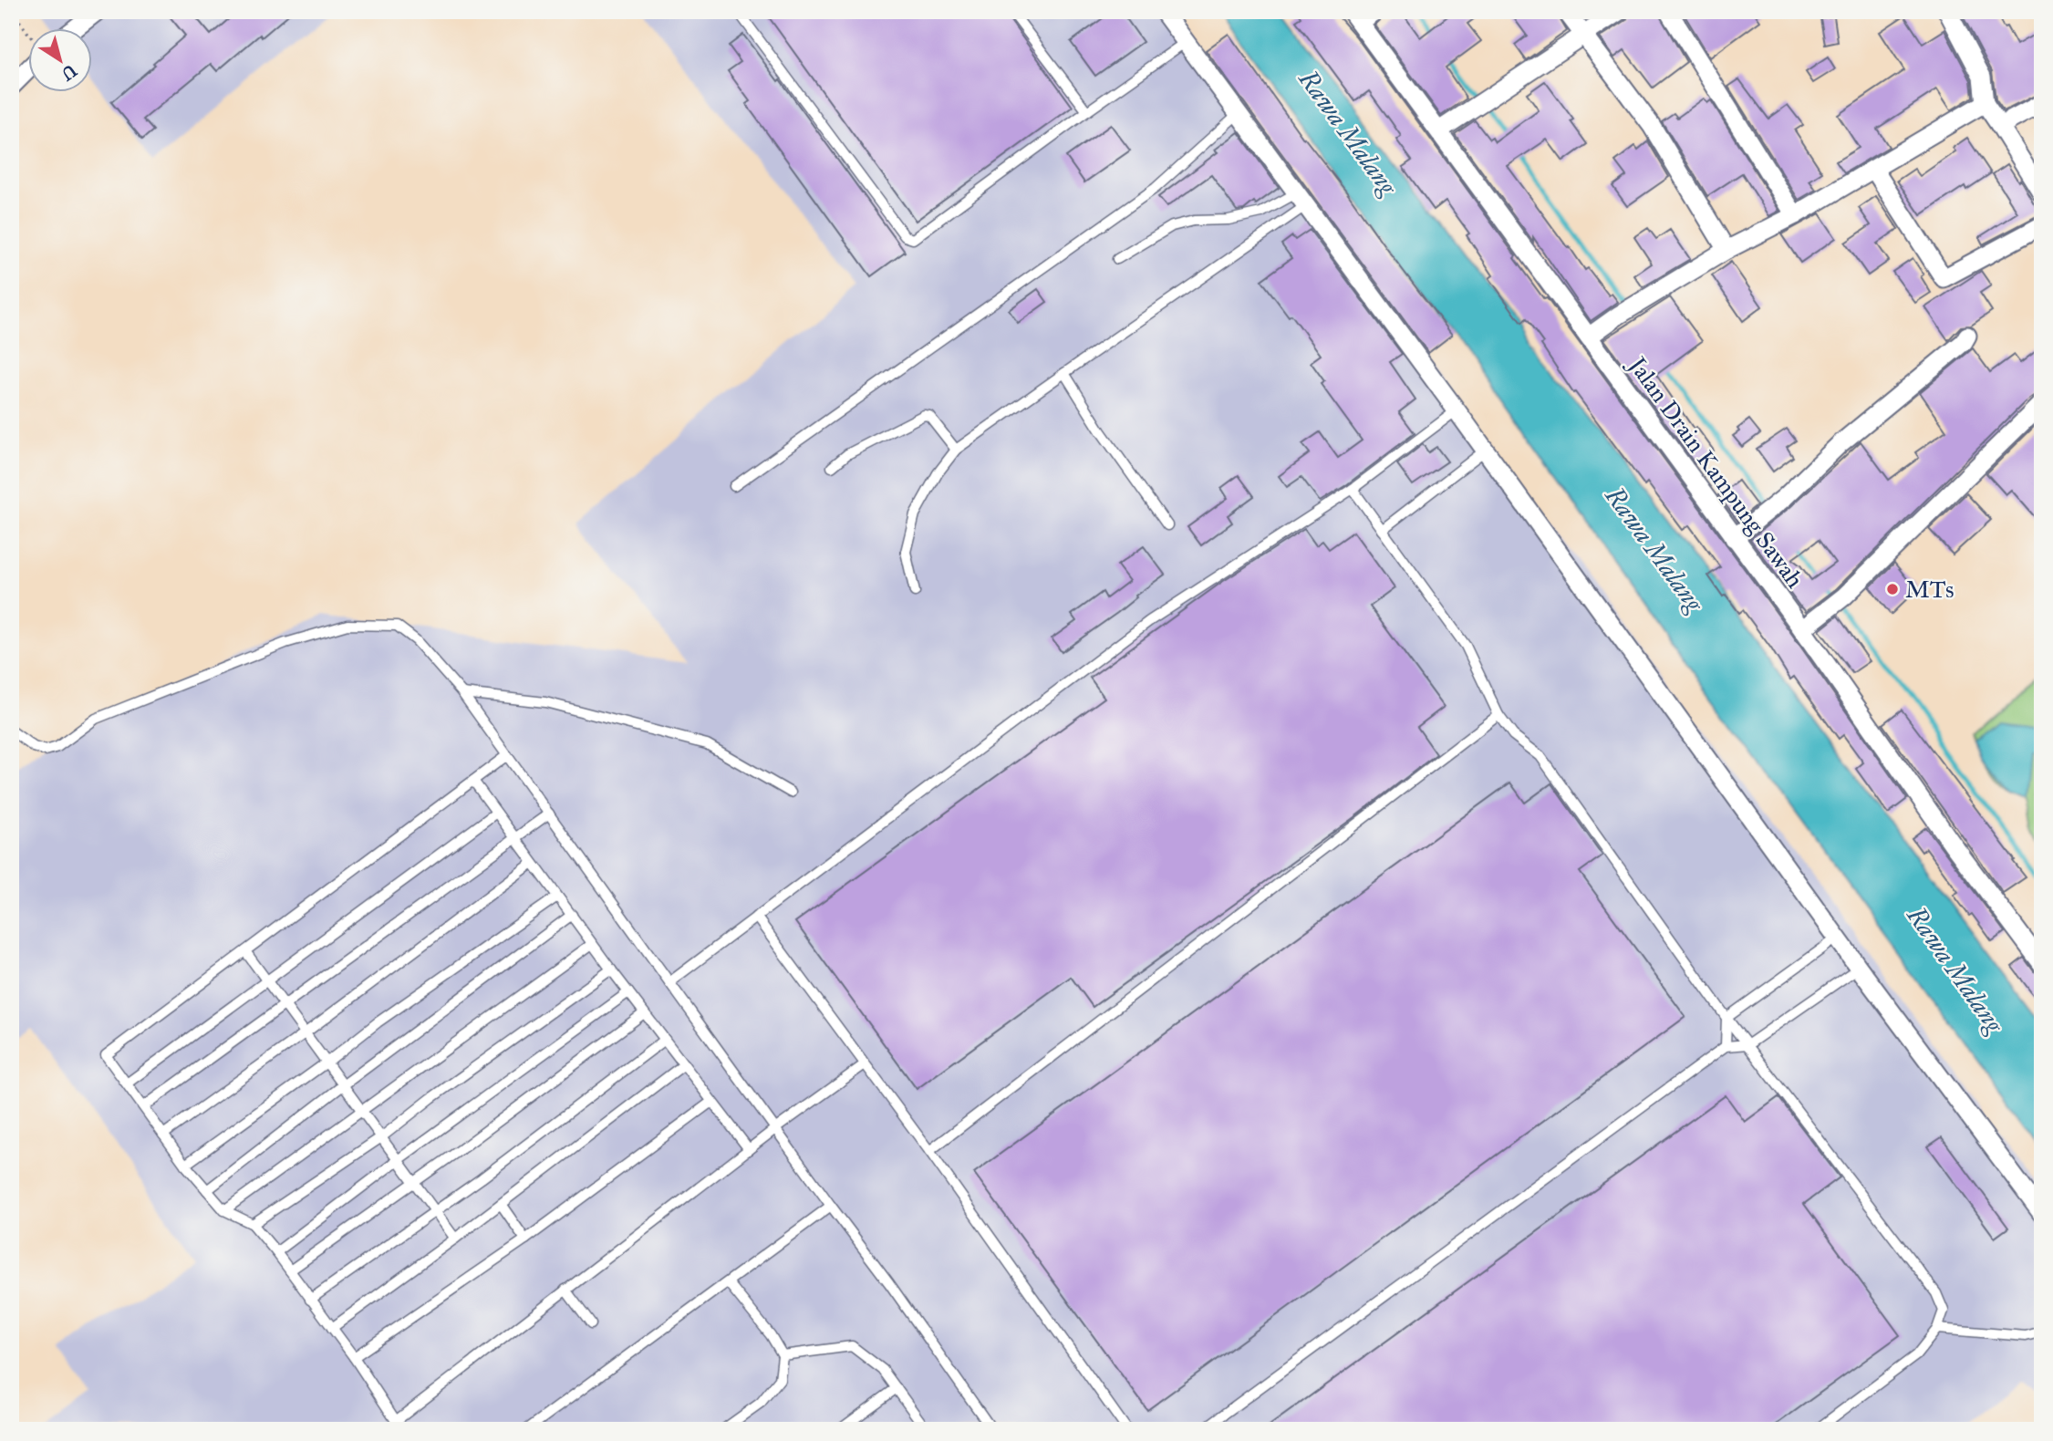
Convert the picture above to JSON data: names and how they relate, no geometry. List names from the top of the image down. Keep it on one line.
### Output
{"streets":{"street":["Jalan Drain Kampung Sawah"]},"water":["Rawa Malang"],"places":["MTs"],"north":"bottom right"}
